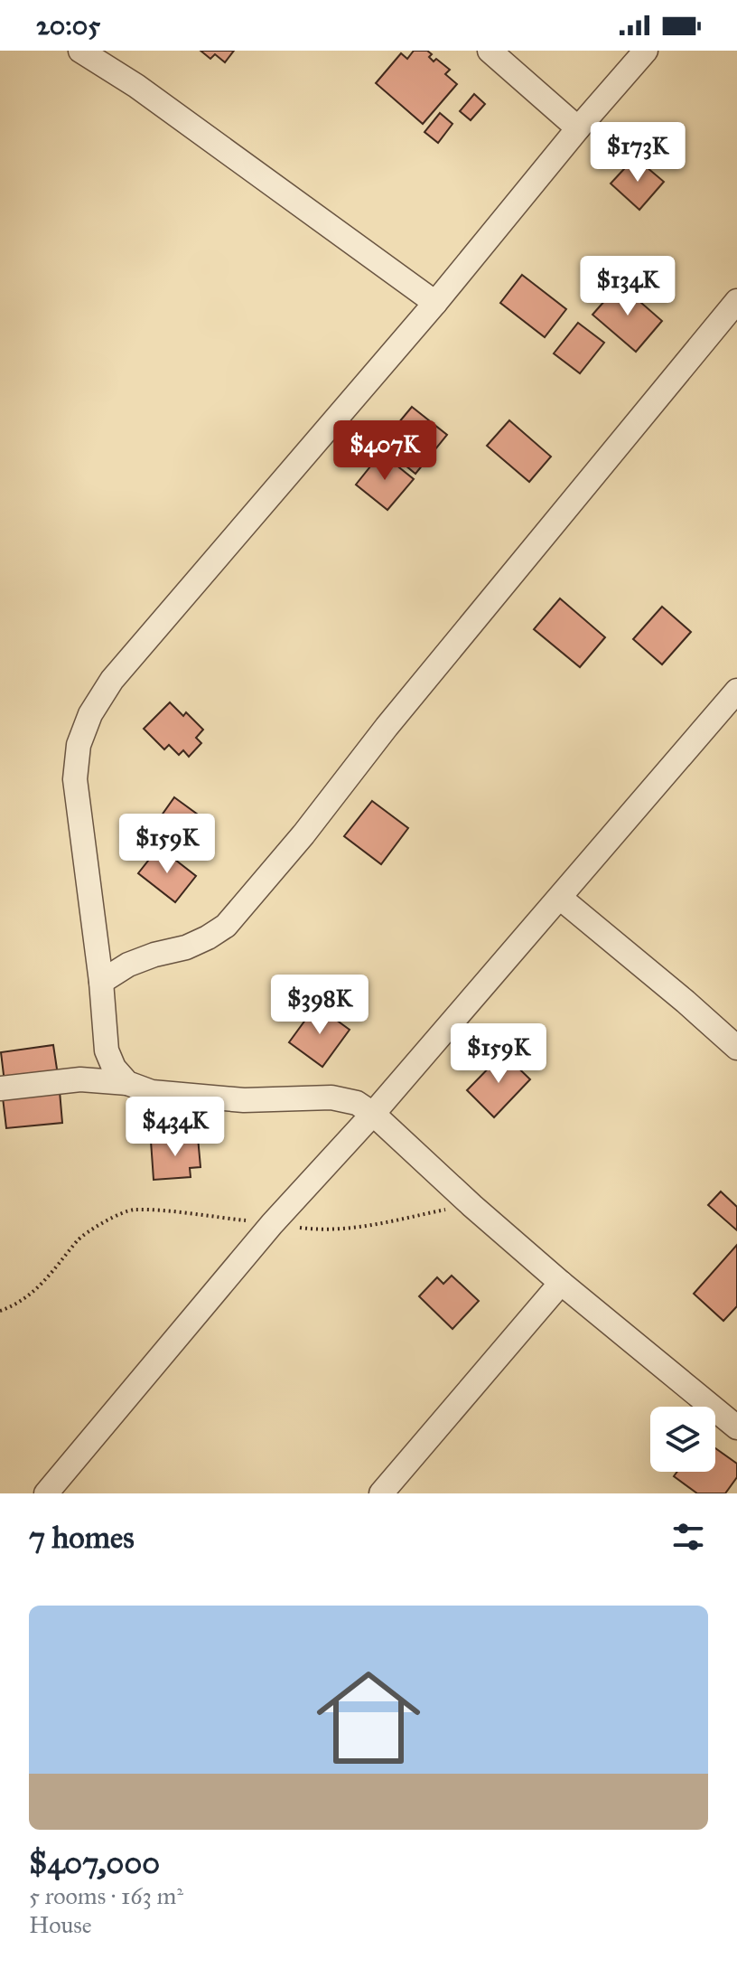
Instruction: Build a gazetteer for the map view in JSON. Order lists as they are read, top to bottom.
{
  "page": {
    "status": "20:05",
    "price": [
      "$173K",
      "$134K",
      "$407K",
      "$159K",
      "$398K",
      "$159K",
      "$434K"
    ],
    "heading": "7 homes",
    "list": [
      {
        "name": "$407,000",
        "note": "5 rooms · 163 m² · House"
      }
    ]
  }
}
